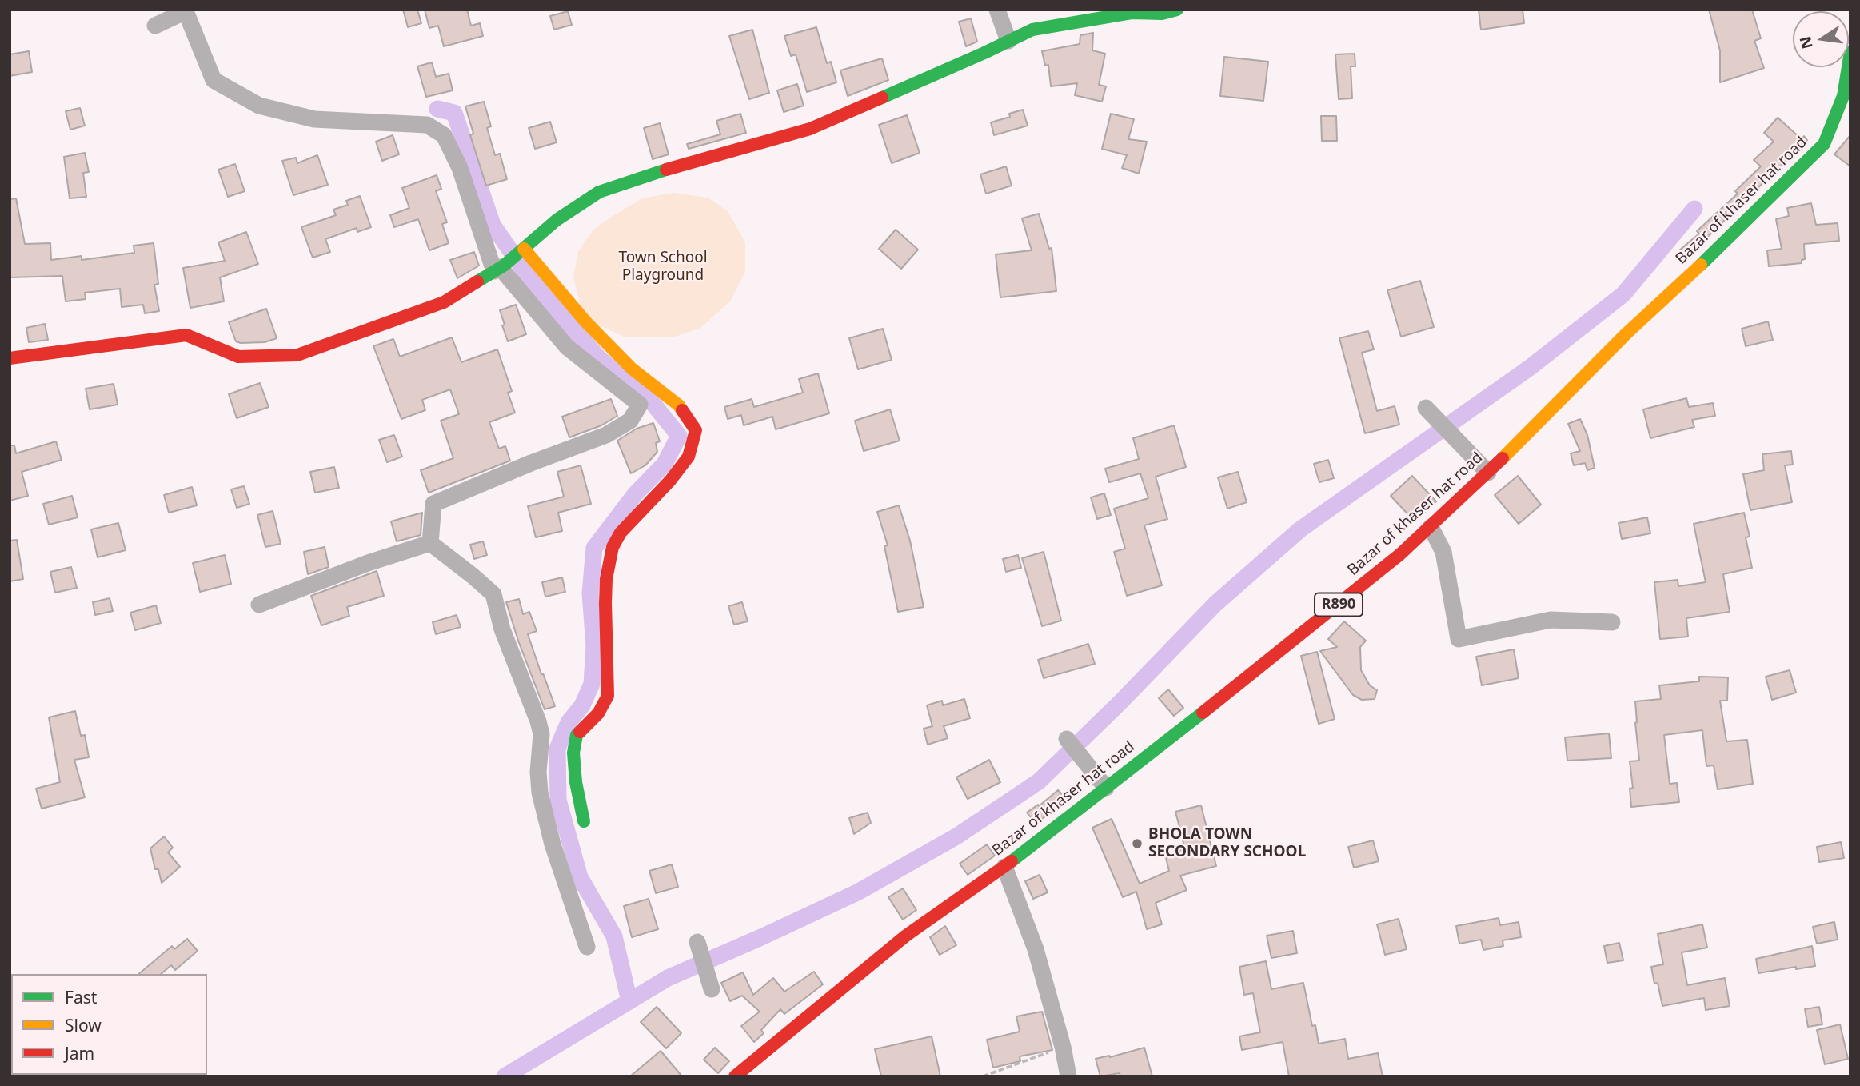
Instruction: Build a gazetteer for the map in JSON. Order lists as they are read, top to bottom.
{
  "streets": {
    "street": ["Bazar of khaser hat road", "R890"]
  },
  "parks": ["Town School Playground"],
  "places": ["BHOLA TOWN SECONDARY SCHOOL"],
  "legend": ["Fast", "Slow", "Jam"],
  "north": "left"
}
